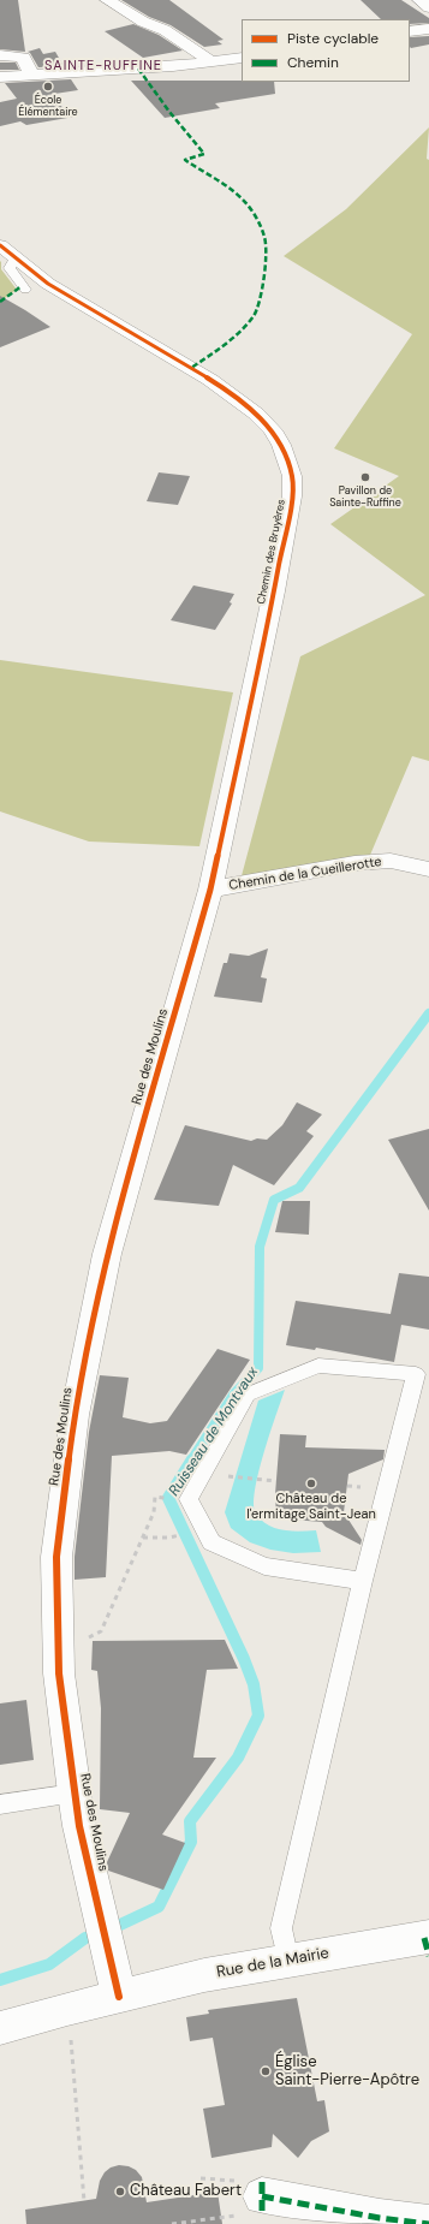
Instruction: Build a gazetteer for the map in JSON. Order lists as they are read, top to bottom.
{
  "streets": {
    "street": [
      "Chemin des Bruyères",
      "Chemin de la Cueillerotte",
      "Rue des Moulins",
      "Rue de la Mairie"
    ]
  },
  "crossings": [
    ["Chemin des Bruyères", "Chemin de la Cueillerotte"],
    ["Chemin des Bruyères", "Rue des Moulins"],
    ["Chemin de la Cueillerotte", "Rue des Moulins"],
    ["Rue des Moulins", "Rue de la Mairie"]
  ],
  "districts": ["SAINTE-RUFFINE"],
  "water": ["Ruisseau de Montvaux"],
  "places": [
    "École Élémentaire",
    "Pavillon de Sainte-Ruffine",
    "Château de l'ermitage Saint-Jean",
    "Église Saint-Pierre-Apôtre",
    "Château Fabert"
  ],
  "legend": ["Piste cyclable", "Chemin"]
}
